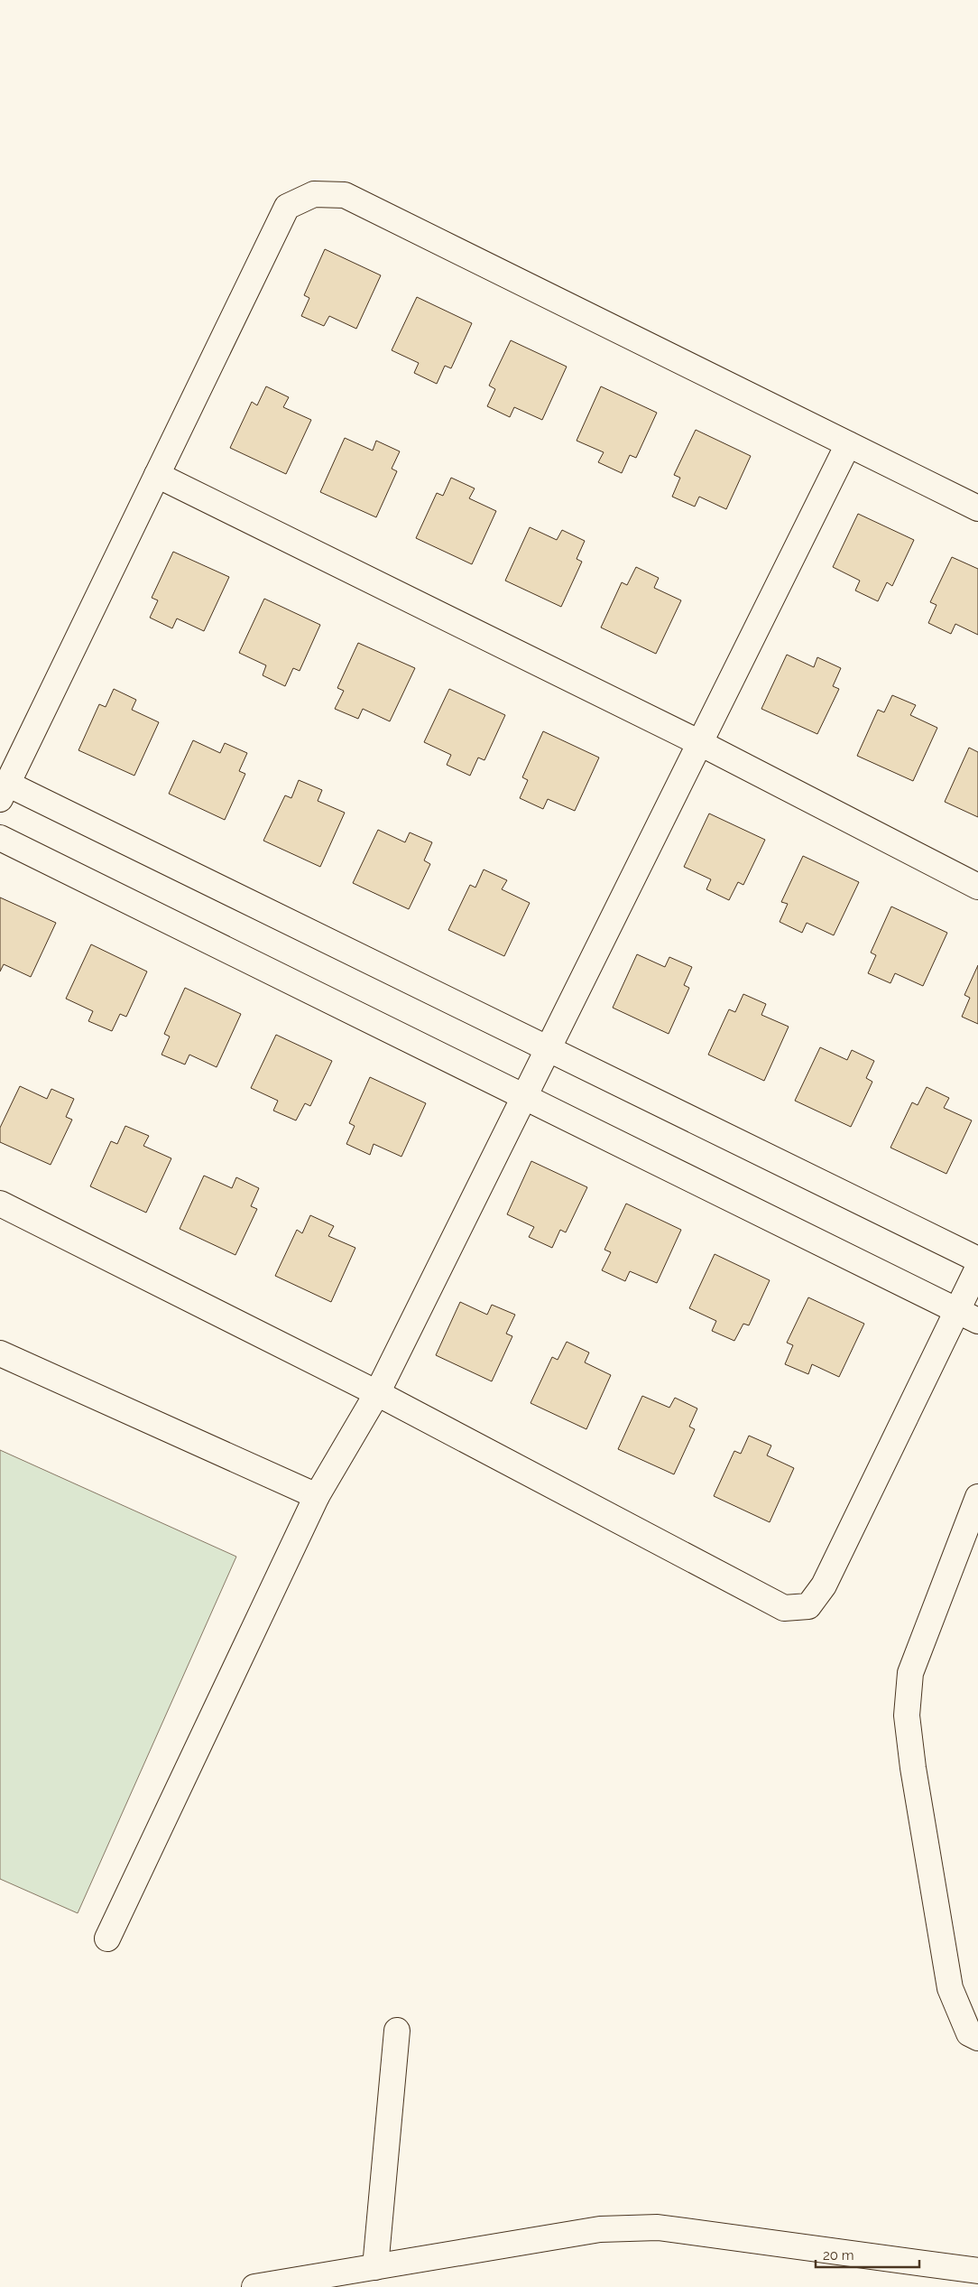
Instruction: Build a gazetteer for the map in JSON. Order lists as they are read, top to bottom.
{
  "scale_bar": "20 m"
}
